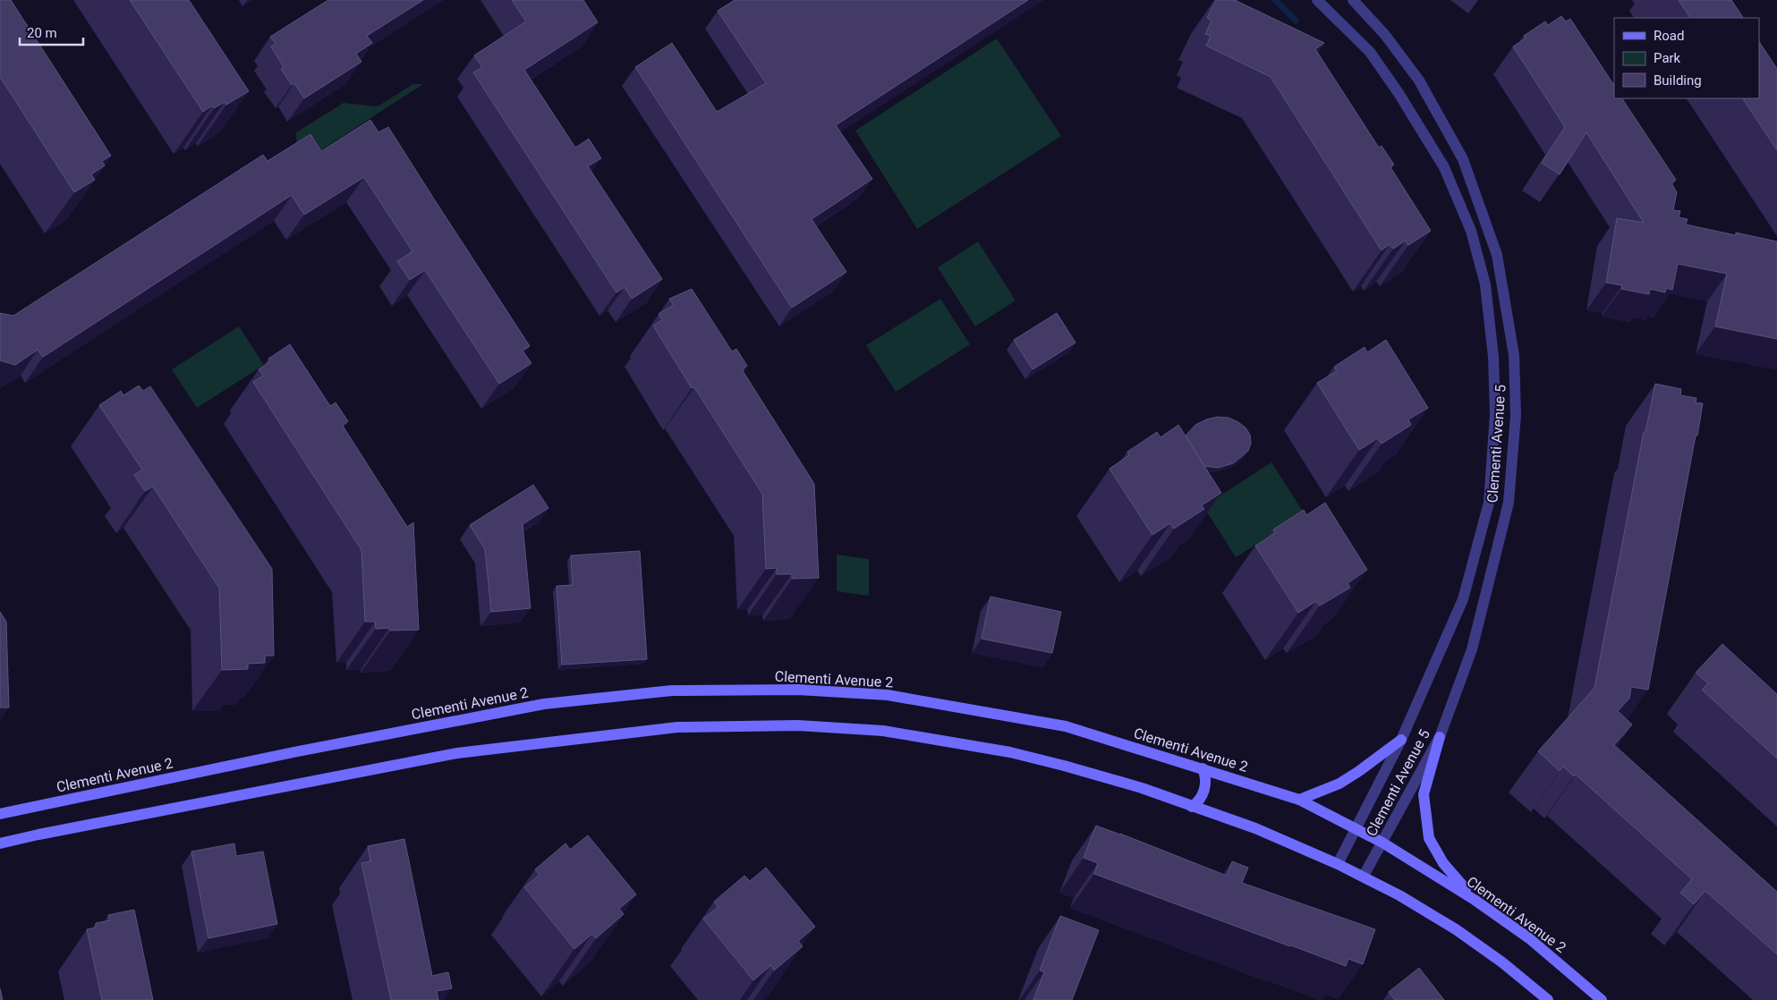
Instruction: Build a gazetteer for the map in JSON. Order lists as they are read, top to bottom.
{
  "streets": {
    "main road": ["Clementi Avenue 2"],
    "street": ["Clementi Avenue 5"]
  },
  "crossings": [
    ["Clementi Avenue 5", "Clementi Avenue 2"]
  ],
  "legend": ["Road", "Park", "Building"],
  "scale_bar": "20 m"
}
